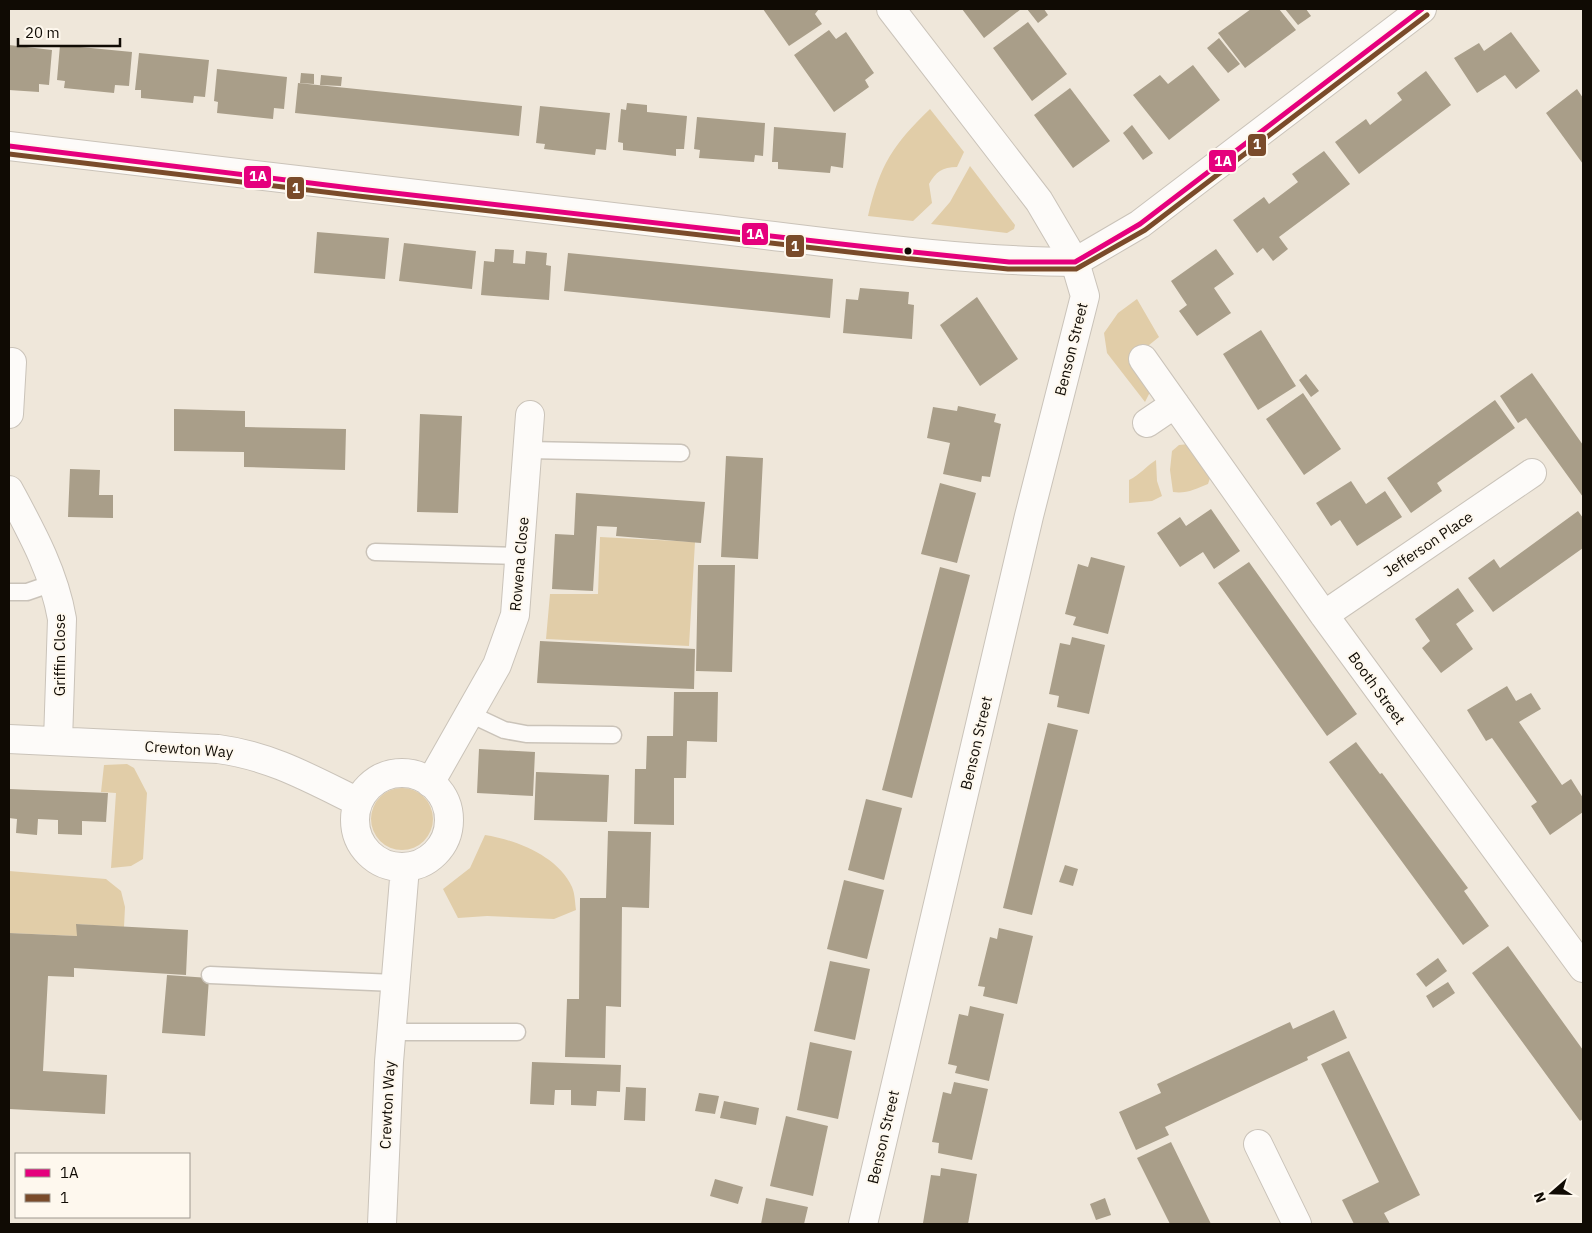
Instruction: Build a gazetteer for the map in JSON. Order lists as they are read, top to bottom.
{
  "streets": {
    "street": [
      "Benson Street",
      "Jefferson Place",
      "Rowena Close",
      "Griffin Close",
      "Booth Street",
      "Crewton Way"
    ]
  },
  "crossings": [
    ["Jefferson Place", "Booth Street"],
    ["Rowena Close", "Crewton Way"],
    ["Griffin Close", "Crewton Way"]
  ],
  "lines": ["transit line 1A", "transit line 1"],
  "legend": ["1A", "1"],
  "scale_bar": "20 m",
  "north": "left"
}
